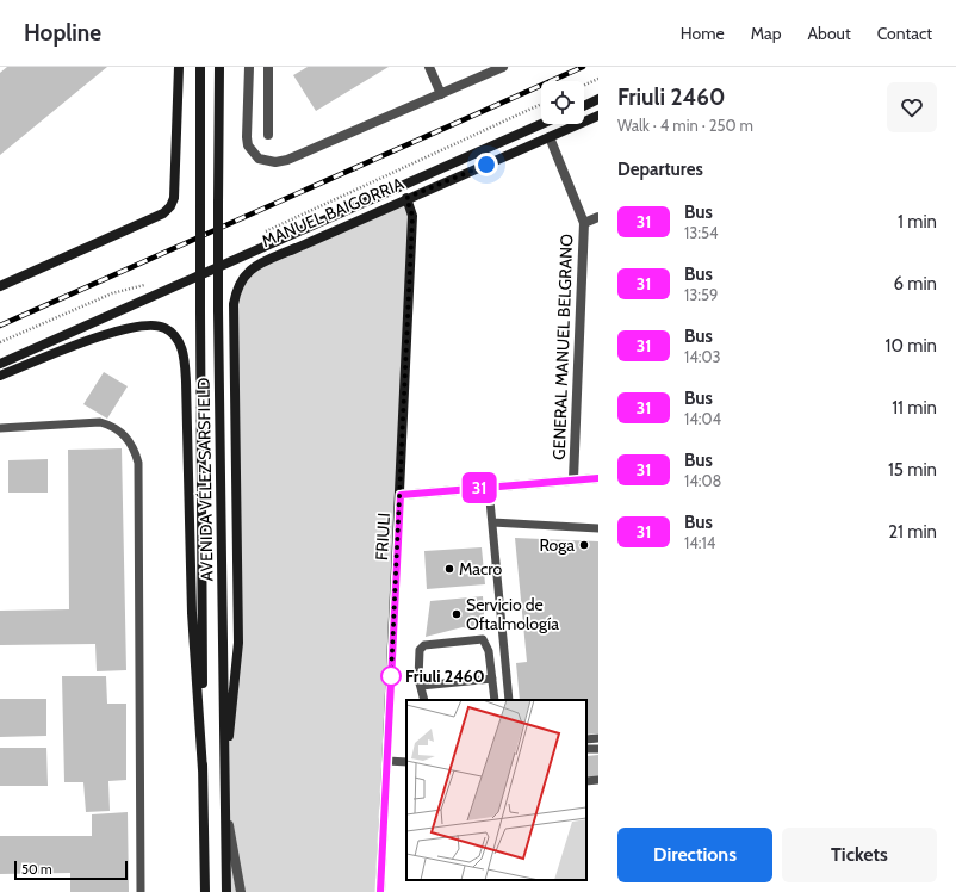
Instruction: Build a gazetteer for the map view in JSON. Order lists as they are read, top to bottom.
{
  "streets": {
    "main road": ["MANUEL BAIGORRIA", "AVENIDA VÉLEZ SARSFIELD", "FRIULI"],
    "street": ["GENERAL MANUEL BELGRANO"]
  },
  "crossings": [
    ["MANUEL BAIGORRIA", "GENERAL MANUEL BELGRANO"],
    ["MANUEL BAIGORRIA", "FRIULI"]
  ],
  "places": [
    "Roga",
    "Macro",
    "Servicio de Oftalmología",
    "Friuli 2460"
  ],
  "lines": ["bus line 31"],
  "scale_bar": "50 m",
  "page": {
    "header": "Hopline",
    "nav": [
      "Home",
      "Map",
      "About",
      "Contact"
    ],
    "on_map": "31",
    "heading": [
      ["Friuli 2460", "Walk · 4 min · 250 m"],
      "Departures"
    ],
    "list": [
      {
        "mark": "31",
        "name": "Bus",
        "note": "13:54",
        "value": "1 min"
      },
      {
        "mark": "31",
        "name": "Bus",
        "note": "13:59",
        "value": "6 min"
      },
      {
        "mark": "31",
        "name": "Bus",
        "note": "14:03",
        "value": "10 min"
      },
      {
        "mark": "31",
        "name": "Bus",
        "note": "14:04",
        "value": "11 min"
      },
      {
        "mark": "31",
        "name": "Bus",
        "note": "14:08",
        "value": "15 min"
      },
      {
        "mark": "31",
        "name": "Bus",
        "note": "14:14",
        "value": "21 min"
      }
    ],
    "buttons": ["Directions", "Tickets"],
    "scale": "50 m"
  }
}
